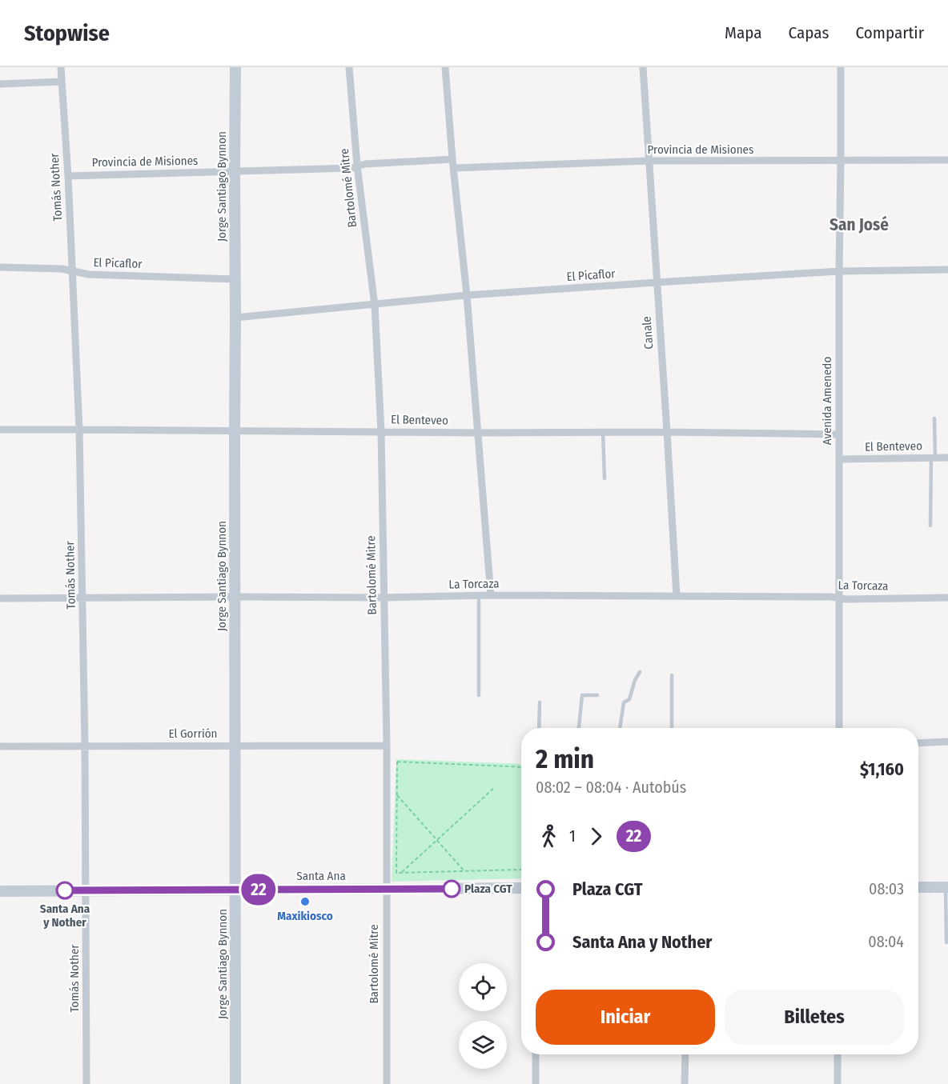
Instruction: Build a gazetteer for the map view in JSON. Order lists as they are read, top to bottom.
{
  "streets": {
    "street": [
      "Provincia de Misiones",
      "Jorge Santiago Bynnon",
      "Tomás Nother",
      "Bartolomé Mitre",
      "El Picaflor",
      "Canale",
      "Avenida Amenedo",
      "El Benteveo",
      "La Torcaza",
      "El Gorrión",
      "Santa Ana"
    ]
  },
  "crossings": [
    ["Provincia de Misiones", "Jorge Santiago Bynnon"],
    ["Provincia de Misiones", "Tomás Nother"],
    ["Provincia de Misiones", "Bartolomé Mitre"],
    ["Provincia de Misiones", "Canale"],
    ["Provincia de Misiones", "Avenida Amenedo"],
    ["Jorge Santiago Bynnon", "El Picaflor"],
    ["Jorge Santiago Bynnon", "El Benteveo"],
    ["Jorge Santiago Bynnon", "La Torcaza"],
    ["Jorge Santiago Bynnon", "El Gorrión"],
    ["Jorge Santiago Bynnon", "Santa Ana"],
    ["Tomás Nother", "El Picaflor"],
    ["Tomás Nother", "El Benteveo"],
    ["Tomás Nother", "La Torcaza"],
    ["Tomás Nother", "El Gorrión"],
    ["Tomás Nother", "Santa Ana"],
    ["Bartolomé Mitre", "El Picaflor"],
    ["Bartolomé Mitre", "El Benteveo"],
    ["Bartolomé Mitre", "La Torcaza"],
    ["Bartolomé Mitre", "El Gorrión"],
    ["Bartolomé Mitre", "Santa Ana"],
    ["El Picaflor", "Canale"],
    ["El Picaflor", "Avenida Amenedo"],
    ["Canale", "El Benteveo"],
    ["Canale", "La Torcaza"],
    ["Avenida Amenedo", "El Benteveo"],
    ["Avenida Amenedo", "La Torcaza"]
  ],
  "districts": ["San José"],
  "places": ["Plaza CGT", "Santa Ana y Nother", "Maxikiosco"],
  "lines": ["bus line 22"],
  "page": {
    "header": "Stopwise",
    "nav": ["Mapa", "Capas", "Compartir"],
    "on_map": "22",
    "heading": ["2 min", "08:02 – 08:04 · Autobús", "$1,160"],
    "legs": ["1", "22"],
    "list": [
      {
        "name": "Plaza CGT",
        "value": "08:03"
      },
      {
        "name": "Santa Ana y Nother",
        "value": "08:04"
      }
    ],
    "buttons": ["Iniciar", "Billetes"]
  }
}
